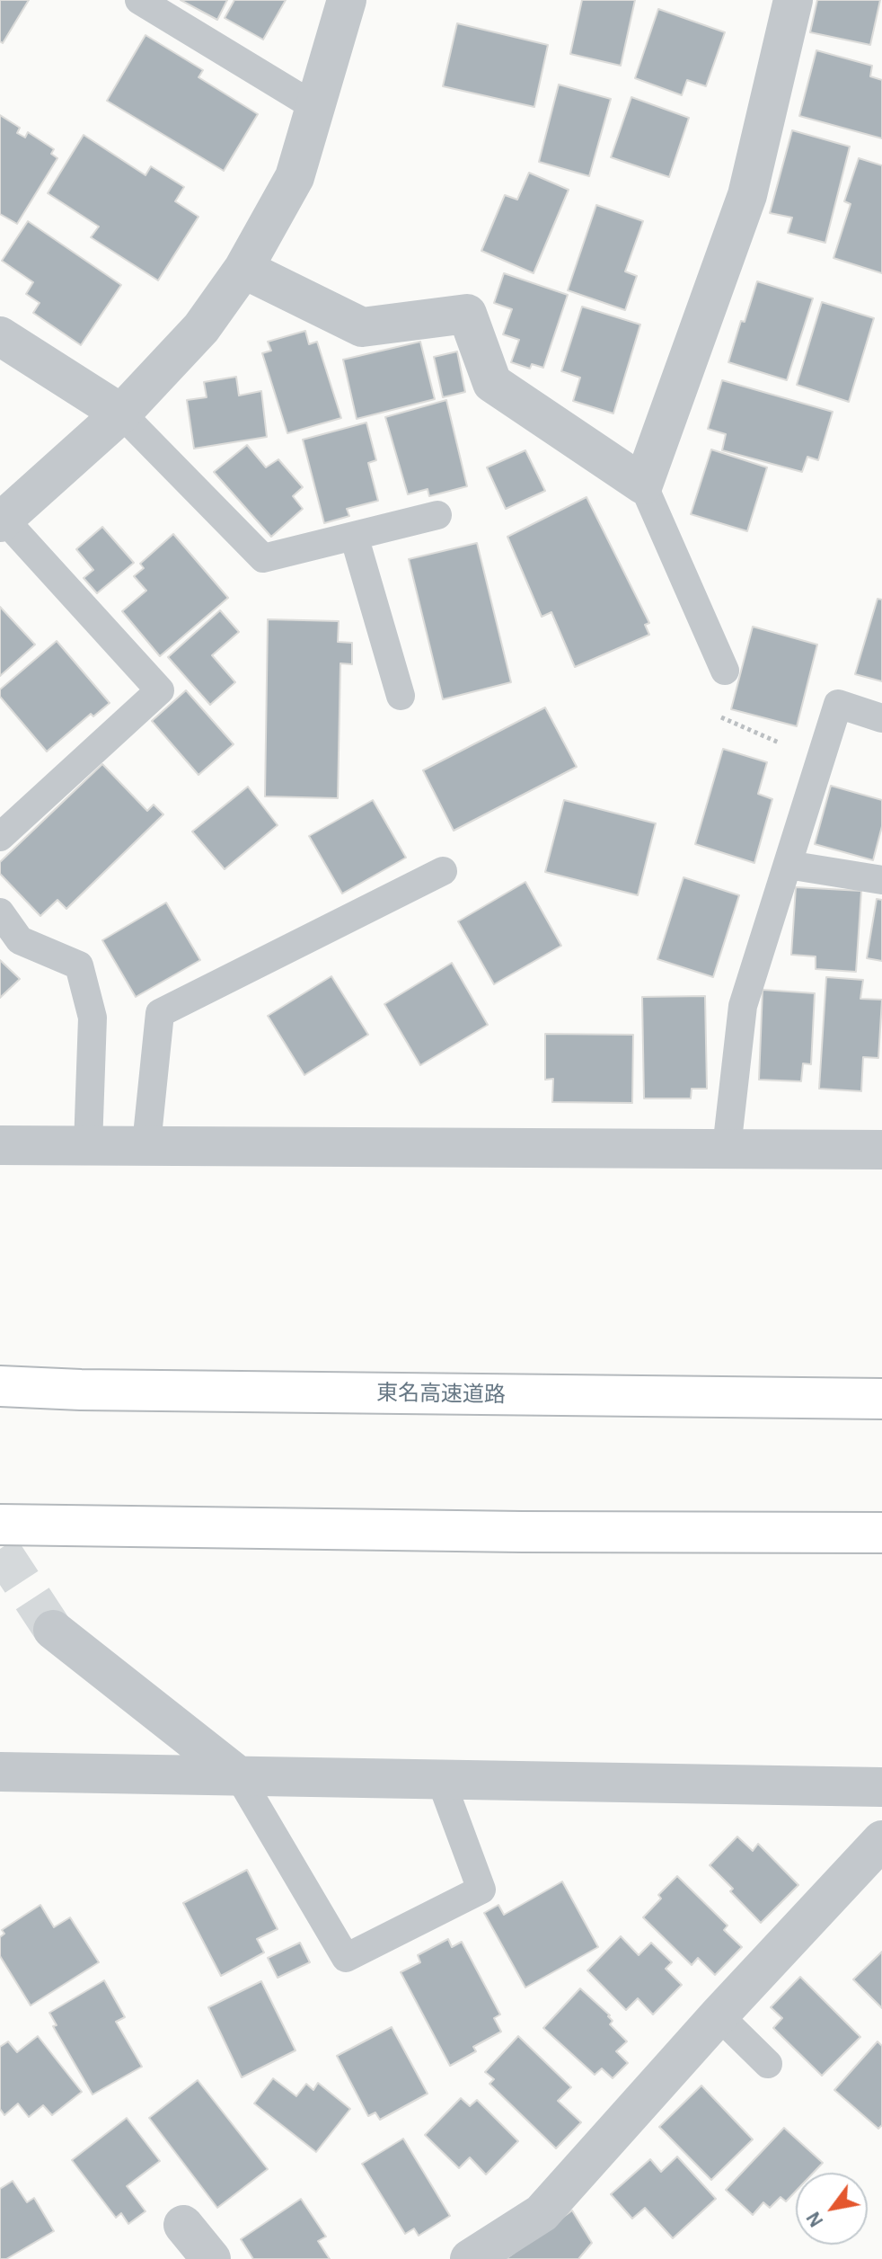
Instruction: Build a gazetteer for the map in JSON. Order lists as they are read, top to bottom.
{
  "streets": {
    "highway": ["東名高速道路"]
  },
  "north": "bottom left"
}
